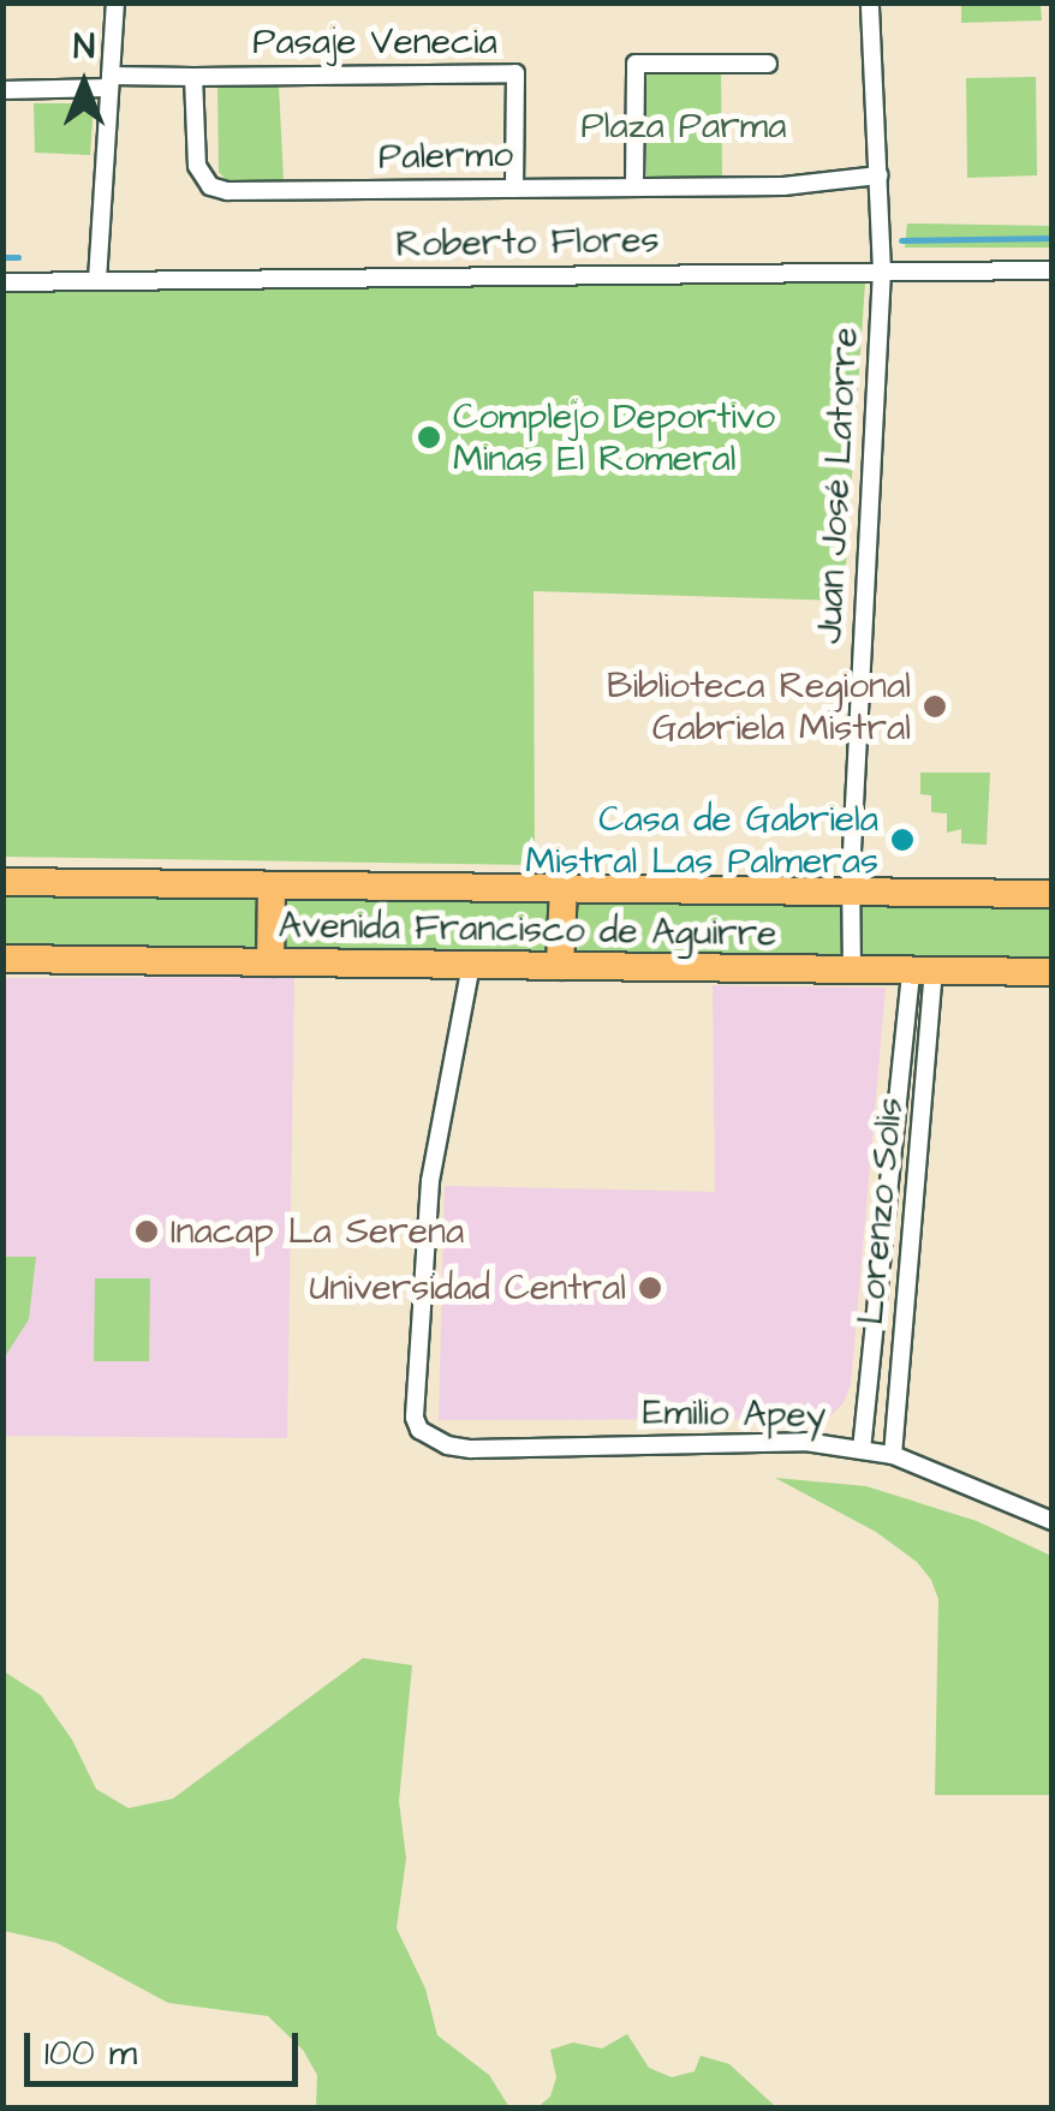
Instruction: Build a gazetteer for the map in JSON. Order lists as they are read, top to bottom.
{
  "streets": {
    "main road": ["Avenida Francisco de Aguirre"],
    "street": [
      "Pasaje Venecia",
      "Palermo",
      "Roberto Flores",
      "Juan José Latorre",
      "Lorenzo Solis",
      "Emilio Apey"
    ]
  },
  "crossings": [
    ["Pasaje Venecia", "Palermo"],
    ["Palermo", "Juan José Latorre"],
    ["Roberto Flores", "Juan José Latorre"],
    ["Juan José Latorre", "Avenida Francisco de Aguirre"],
    ["Avenida Francisco de Aguirre", "Lorenzo Solis"],
    ["Avenida Francisco de Aguirre", "Emilio Apey"],
    ["Lorenzo Solis", "Emilio Apey"]
  ],
  "parks": ["Plaza Parma"],
  "places": [
    "Complejo Deportivo Minas El Romeral",
    "Biblioteca Regional Gabriela Mistral",
    "Casa de Gabriela Mistral Las Palmeras",
    "Inacap La Serena",
    "Universidad Central"
  ],
  "scale_bar": "100 m",
  "north": "top"
}
